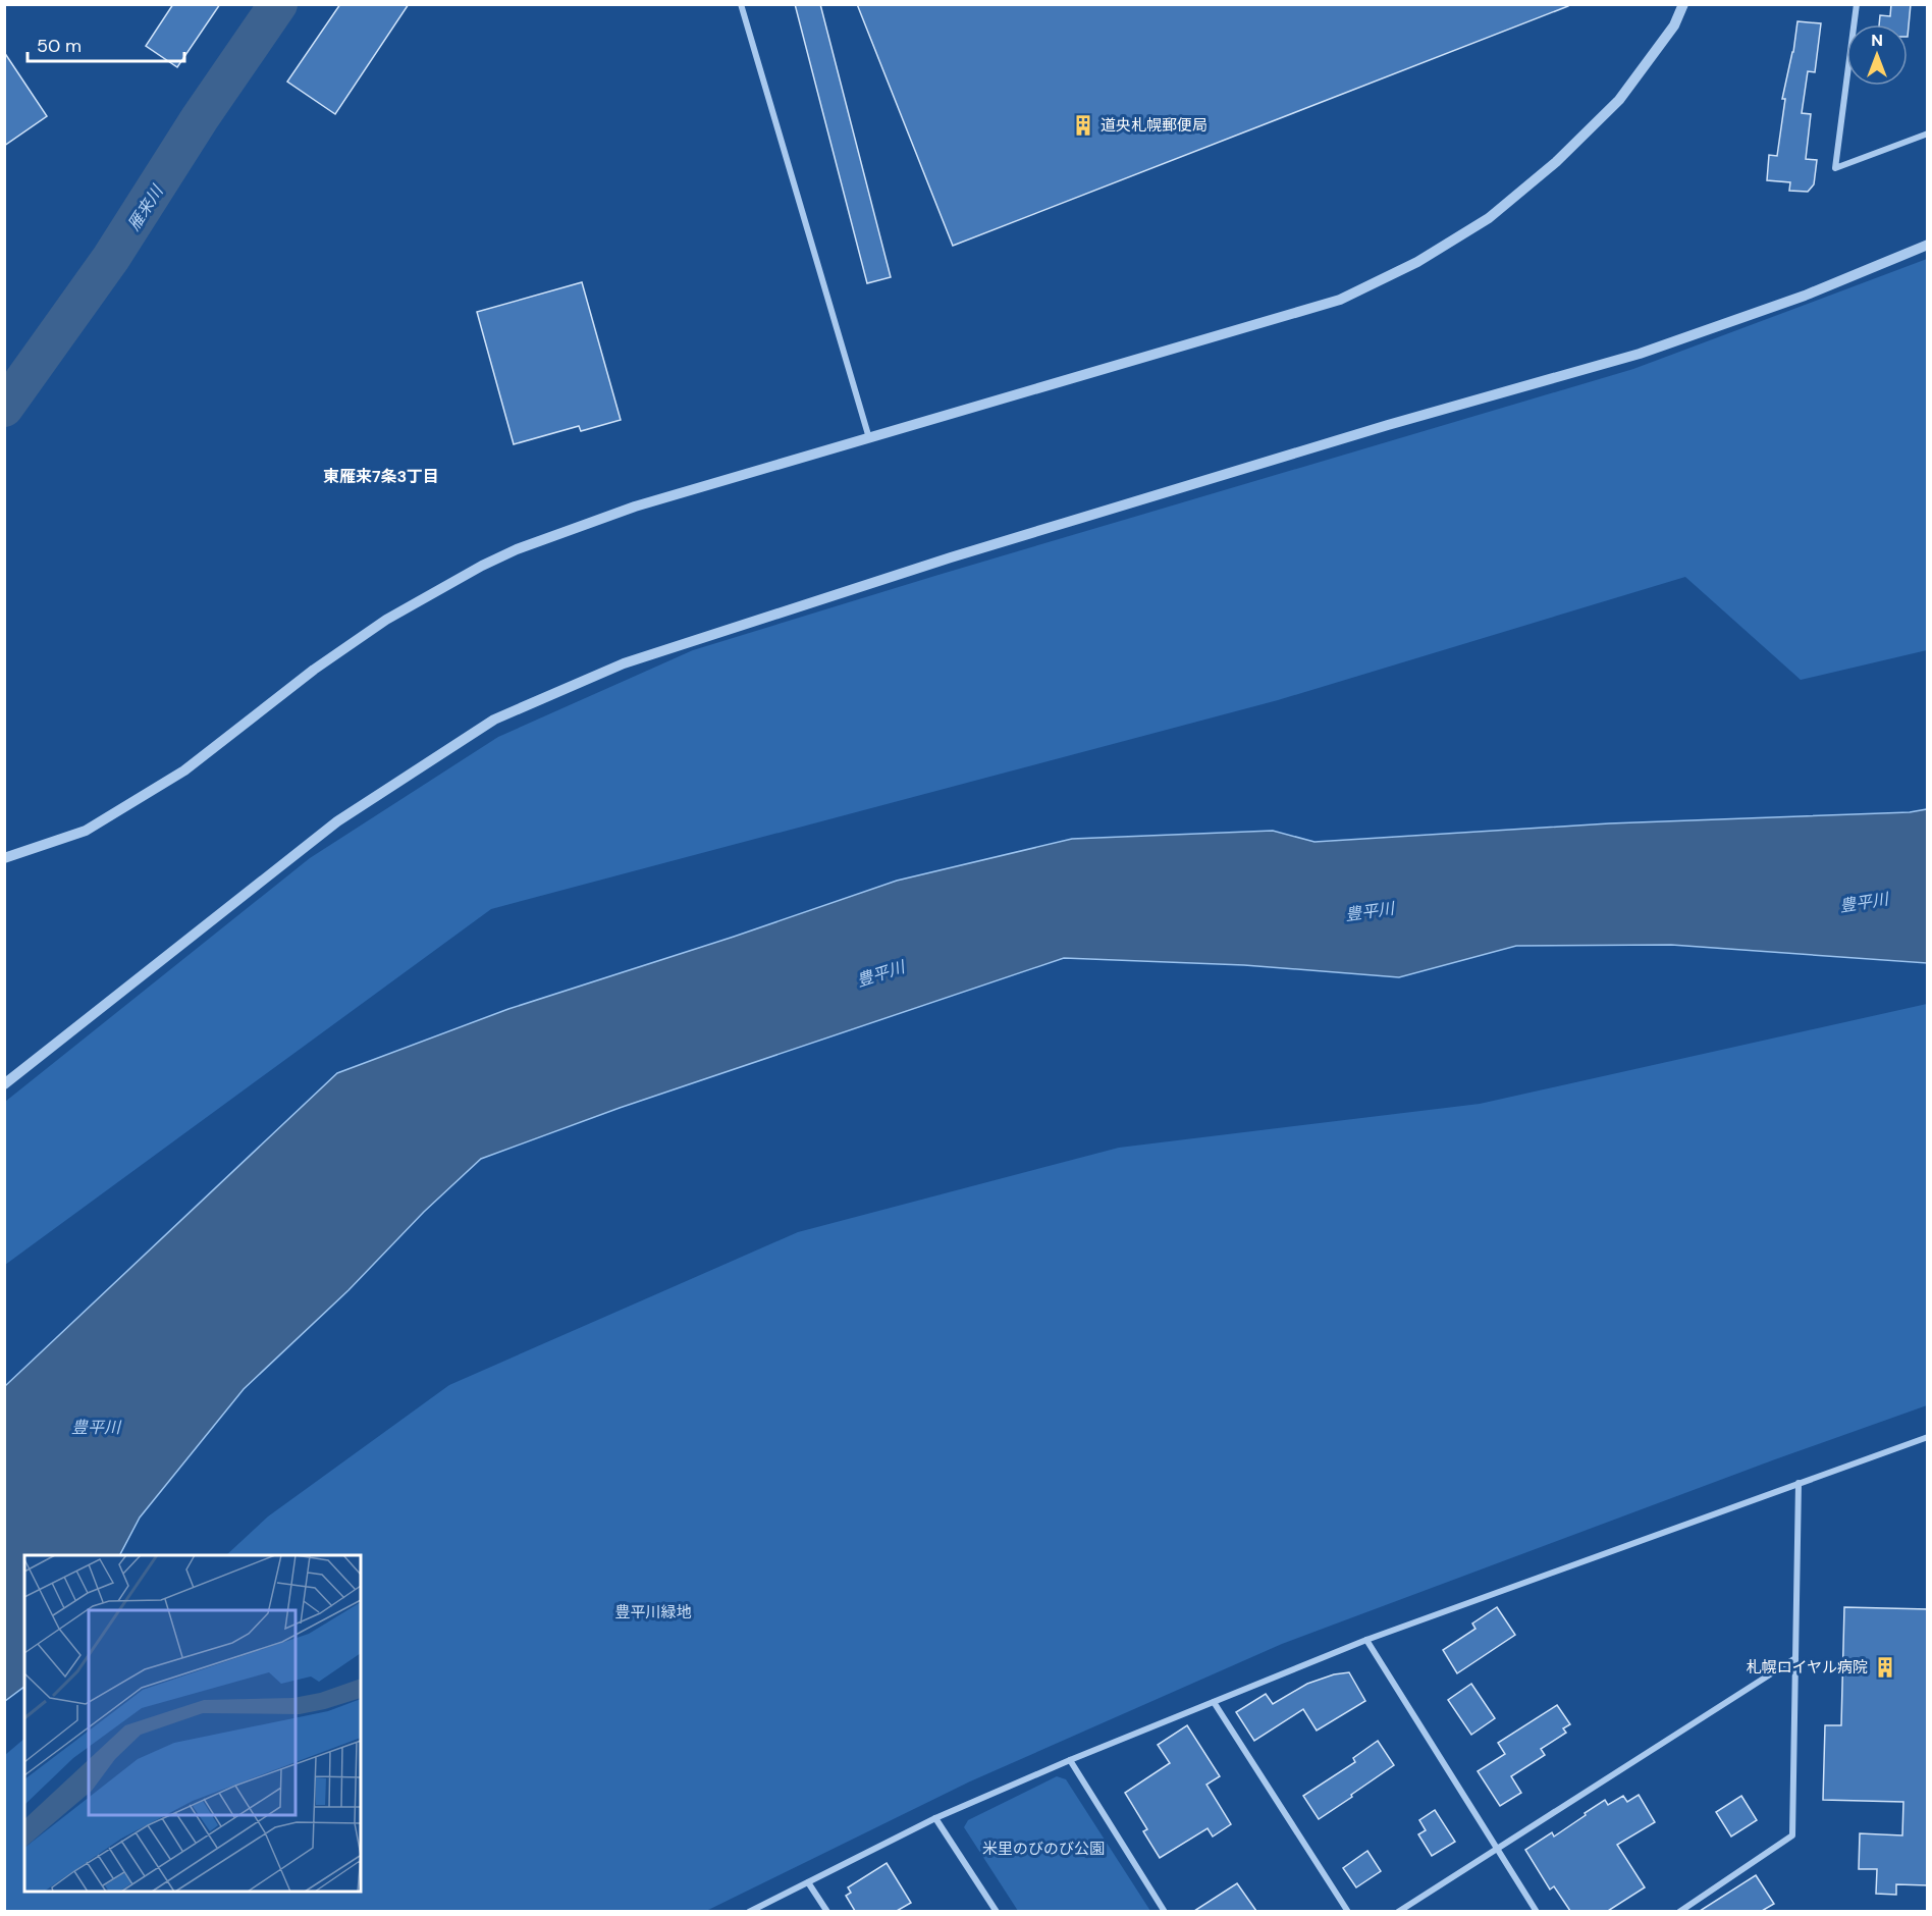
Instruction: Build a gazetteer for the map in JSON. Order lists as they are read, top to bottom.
{
  "districts": ["東雁来7条3丁目"],
  "water": ["雁来川", "豊平川"],
  "parks": ["豊平川緑地", "米里のびのび公園"],
  "places": {
    "building": ["道央札幌郵便局", "札幌ロイヤル病院"]
  },
  "scale_bar": "50 m",
  "north": "top"
}
